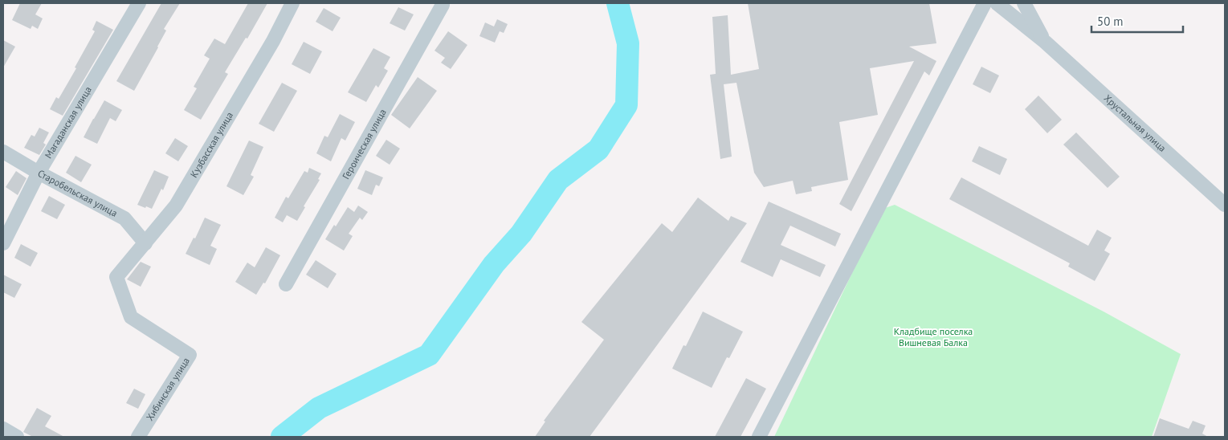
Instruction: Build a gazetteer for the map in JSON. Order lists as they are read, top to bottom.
{
  "streets": {
    "street": [
      "Магаданская улица",
      "Хрустальная улица",
      "Кузбасская улица",
      "Героическая улица",
      "Старобельская улица",
      "Хибинская улица"
    ]
  },
  "crossings": [
    ["Магаданская улица", "Старобельская улица"],
    ["Кузбасская улица", "Старобельская улица"],
    ["Кузбасская улица", "Хибинская улица"]
  ],
  "parks": ["Кладбище поселка Вишневая Балка"],
  "scale_bar": "50 m"
}
